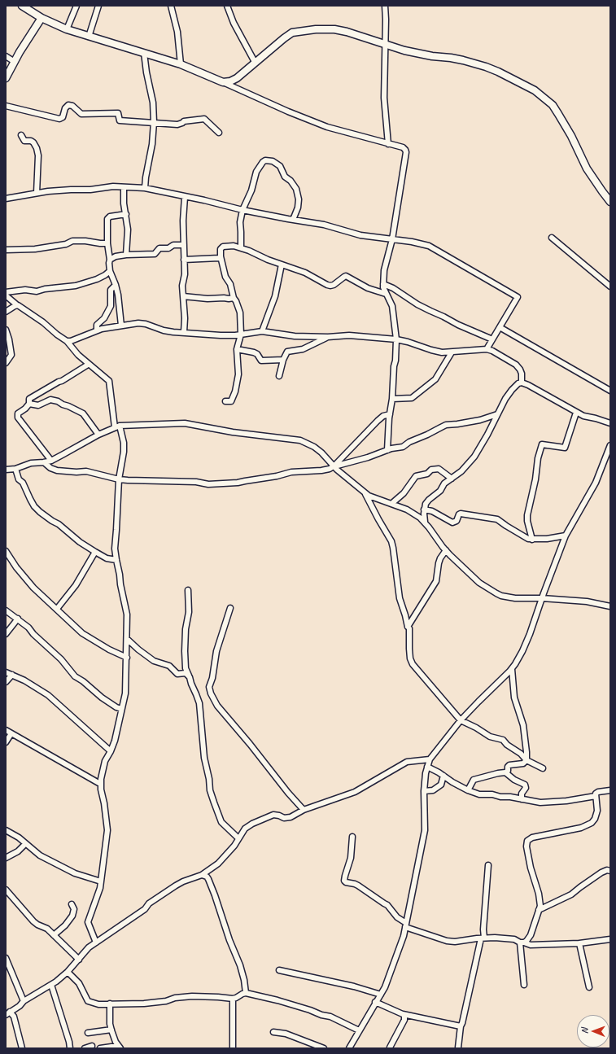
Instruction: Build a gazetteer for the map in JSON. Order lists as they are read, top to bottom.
{
  "north": "left"
}
